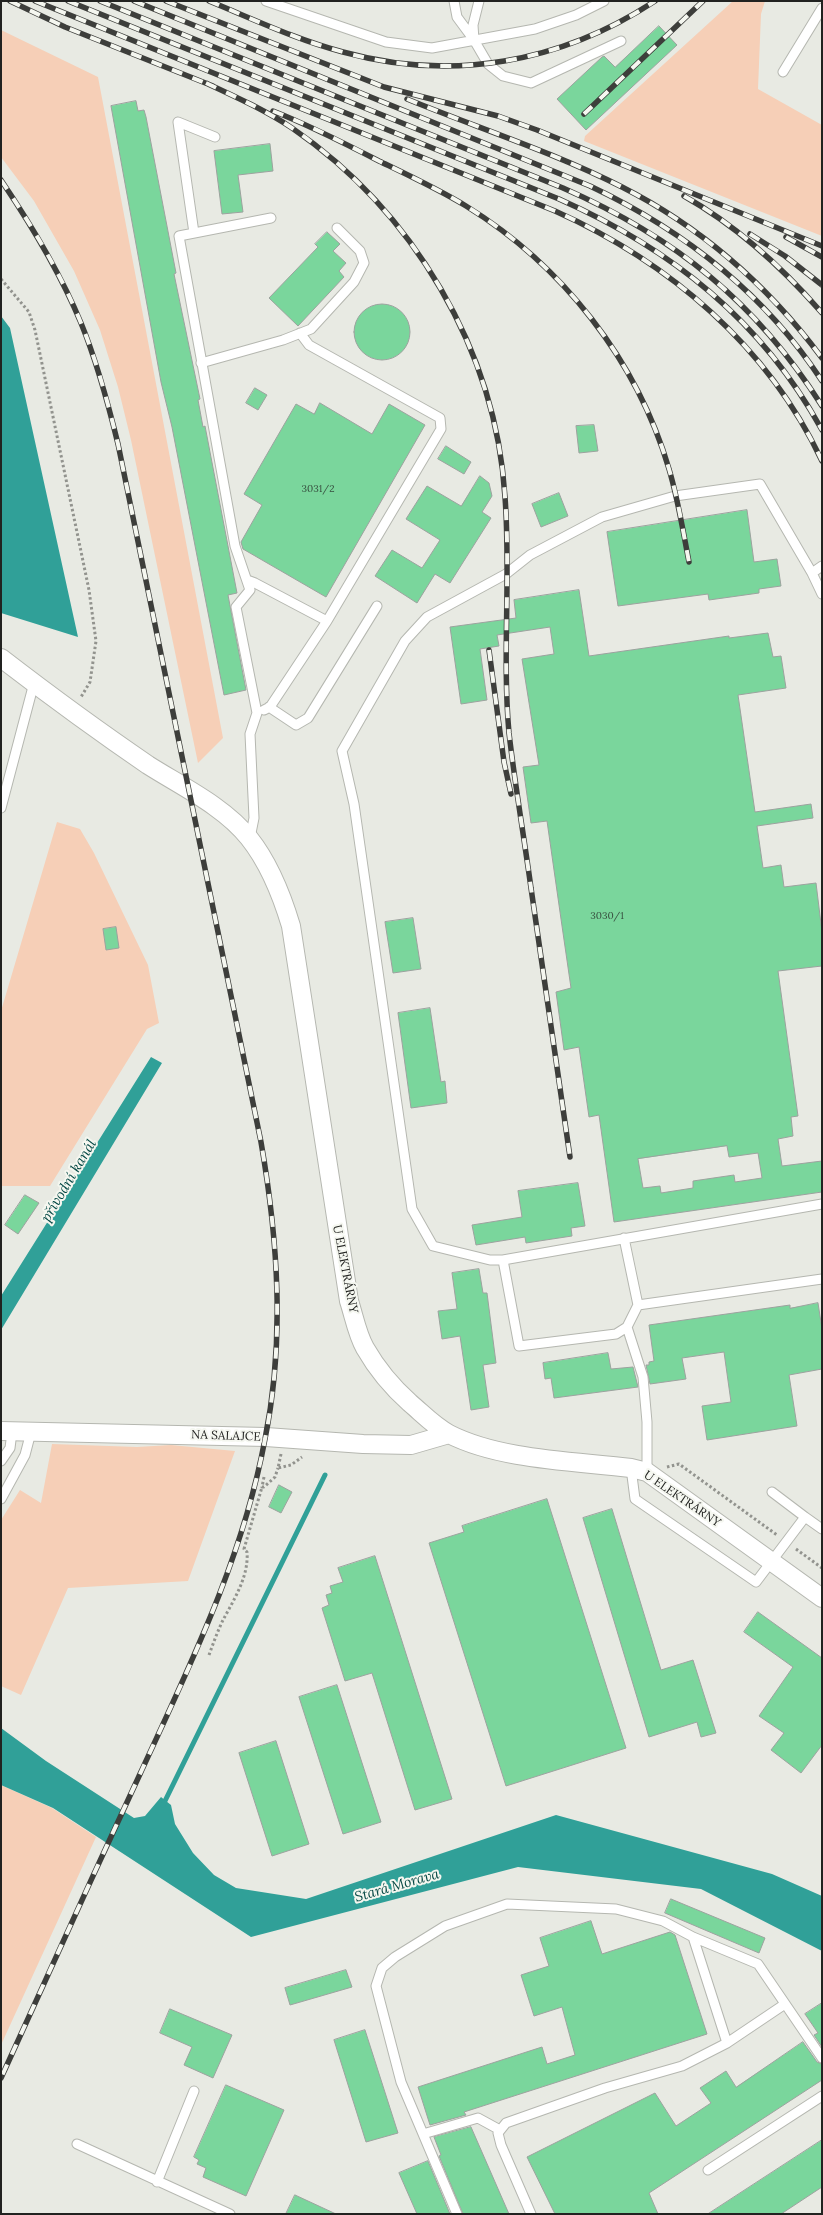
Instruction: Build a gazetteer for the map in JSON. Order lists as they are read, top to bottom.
{
  "streets": {
    "street": ["U ELEKTRÁRNY", "NA SALAJCE"]
  },
  "crossings": [
    ["U ELEKTRÁRNY", "NA SALAJCE"]
  ],
  "water": ["přívodní kanál", "Stará Morava"],
  "house_numbers": ["3031/2", "3030/1"]
}
